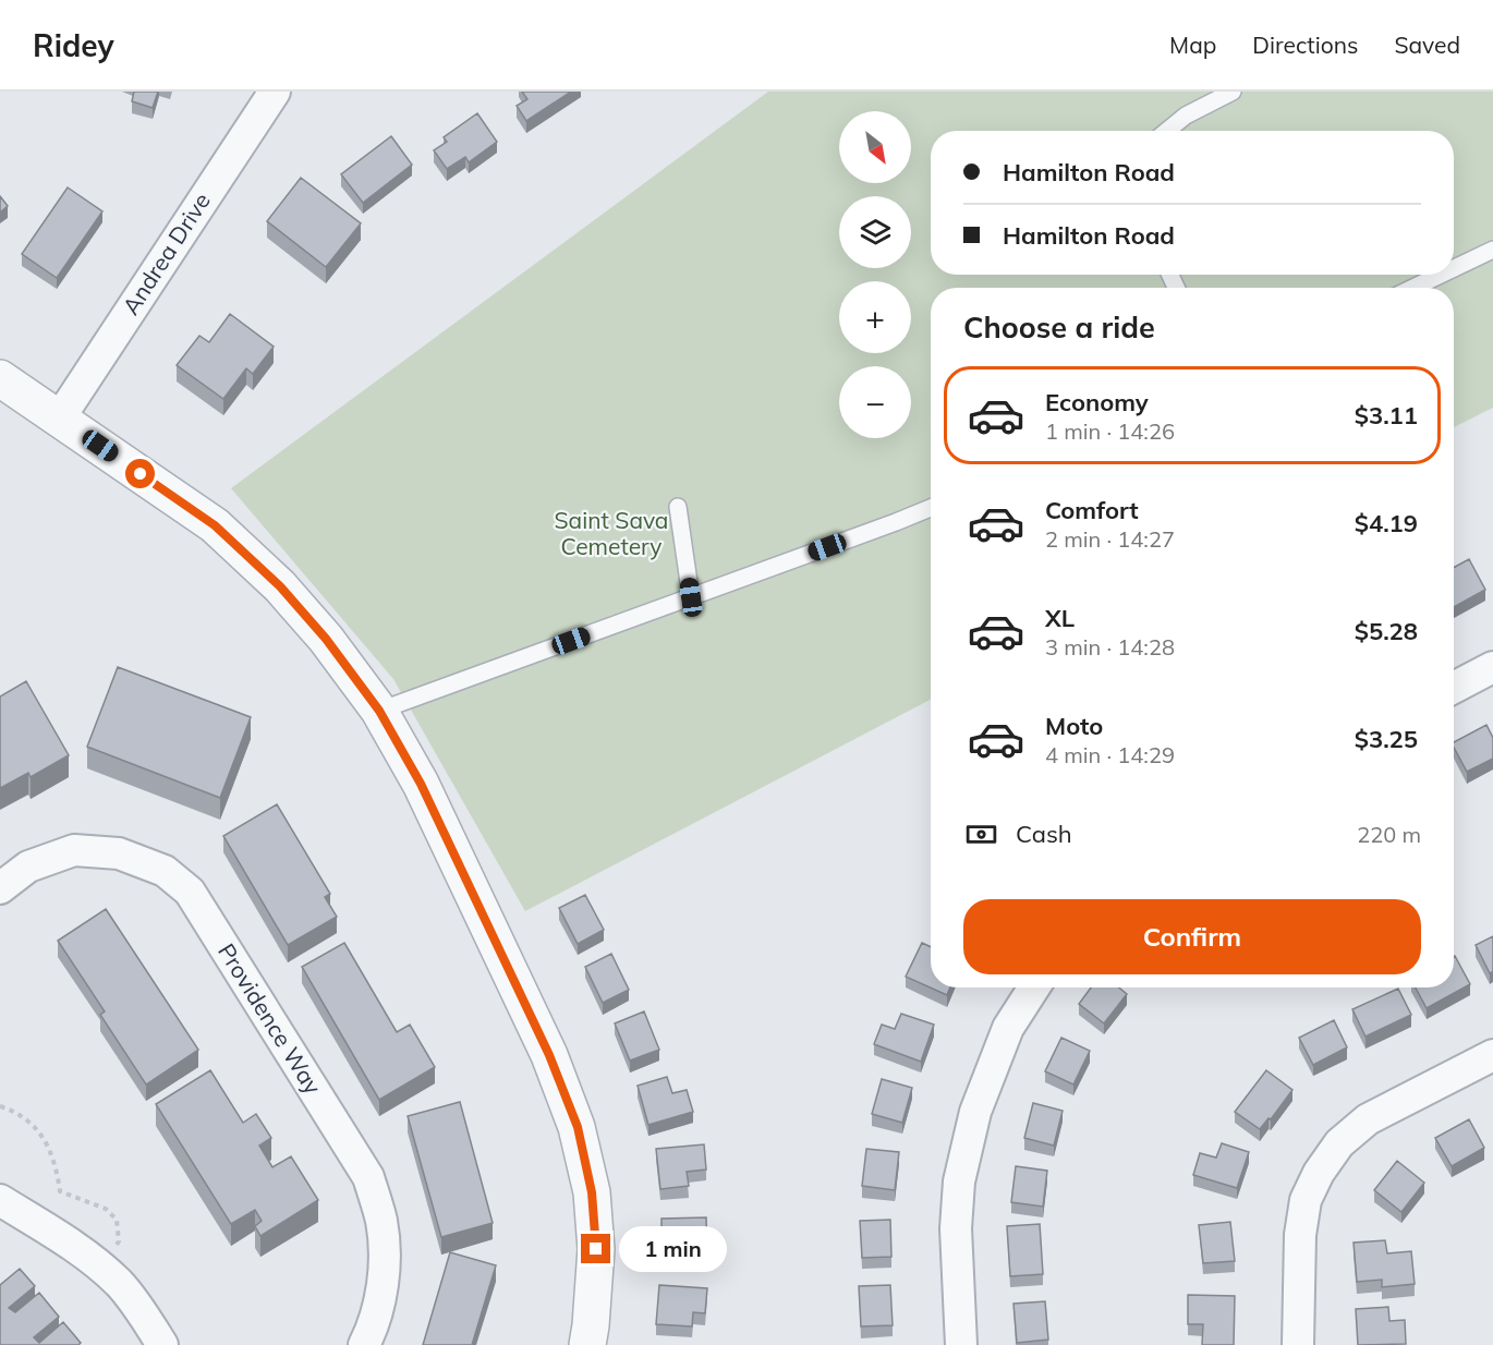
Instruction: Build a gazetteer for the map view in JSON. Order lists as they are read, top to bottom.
{
  "streets": {
    "street": ["Andrea Drive", "Providence Way"]
  },
  "parks": ["Saint Sava Cemetery"],
  "north": "bottom right",
  "page": {
    "header": "Ridey",
    "nav": ["Map", "Directions", "Saved"],
    "map_buttons": ["+", "−"],
    "banner": ["Hamilton Road", "Hamilton Road"],
    "heading": "Choose a ride",
    "list": [
      {
        "name": "Economy",
        "note": "1 min · 14:26",
        "value": "$3.11"
      },
      {
        "name": "Comfort",
        "note": "2 min · 14:27",
        "value": "$4.19"
      },
      {
        "name": "XL",
        "note": "3 min · 14:28",
        "value": "$5.28"
      },
      {
        "name": "Moto",
        "note": "4 min · 14:29",
        "value": "$3.25"
      }
    ],
    "pay": ["Cash", "220 m"],
    "buttons": "Confirm",
    "bubble": "1 min"
  }
}
